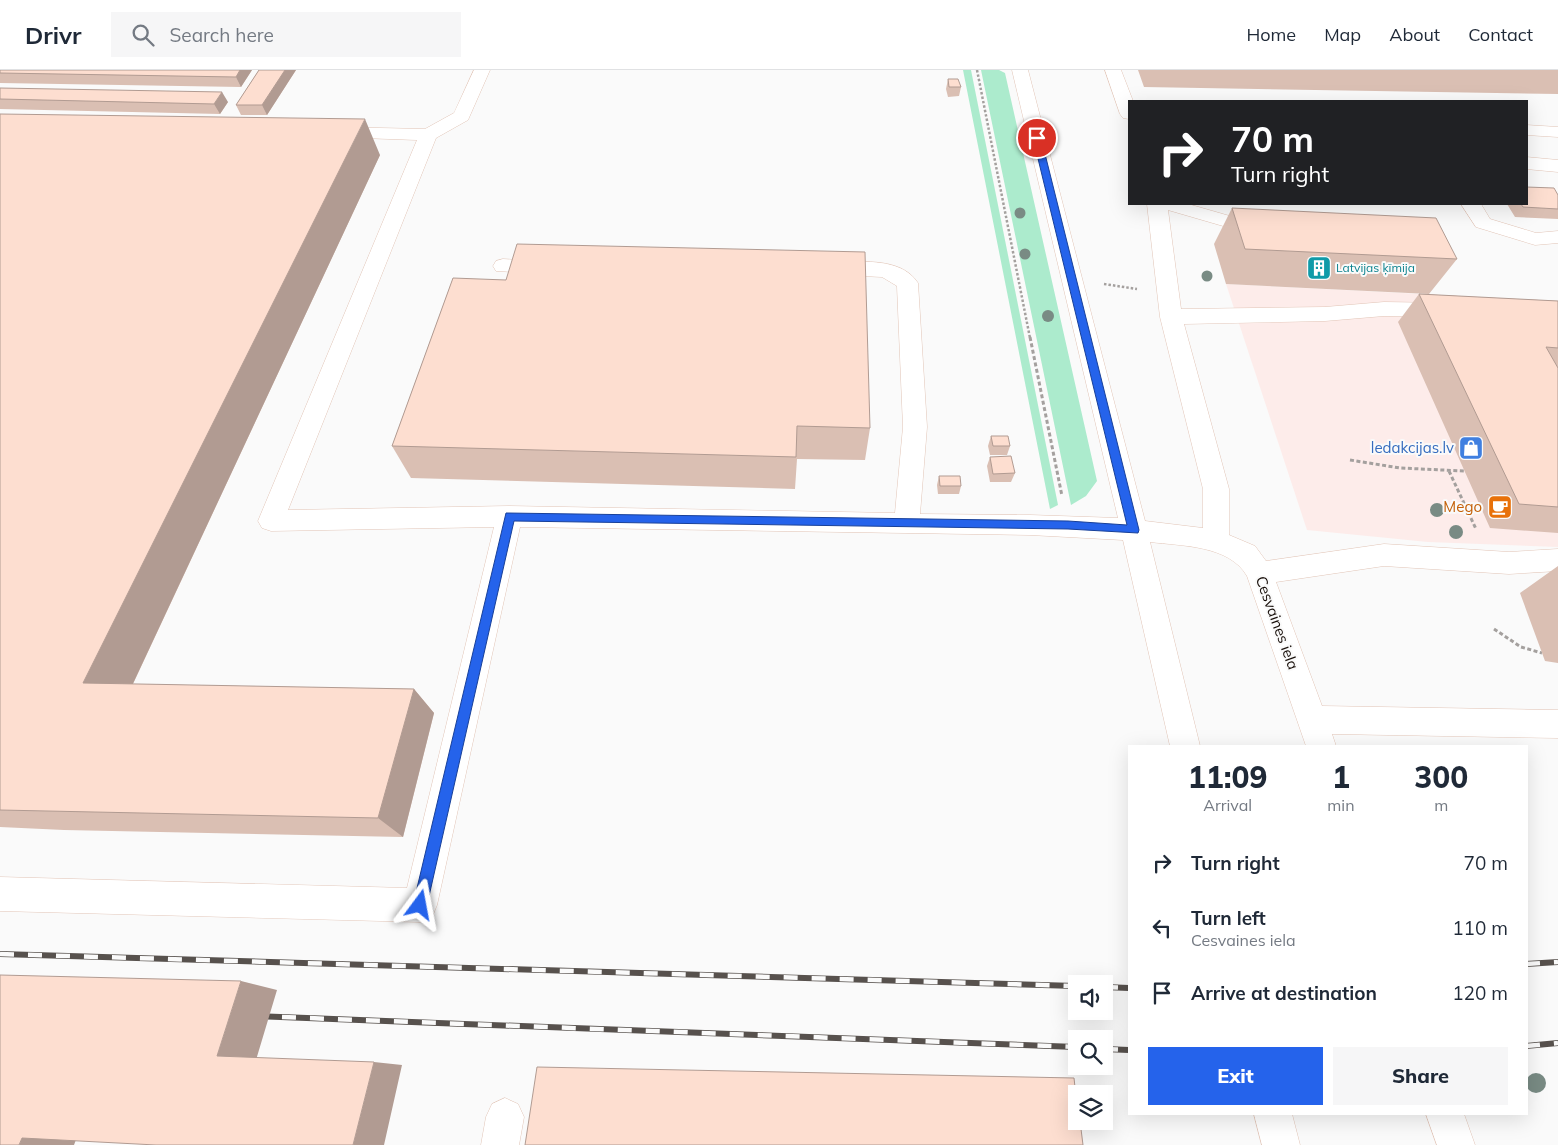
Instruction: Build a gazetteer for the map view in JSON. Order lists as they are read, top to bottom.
{
  "streets": {
    "street": ["Cesvaines iela"]
  },
  "places": {
    "building": ["Latvijas ķīmija"],
    "shop": ["ledakcijas.lv"],
    "cafe": ["Mego"]
  },
  "page": {
    "header": "Drivr",
    "search": "Search here",
    "nav": [
      "Home",
      "Map",
      "About",
      "Contact"
    ],
    "turn": ["70 m", "Turn right"],
    "eta": [
      "11:09",
      "Arrival",
      "1",
      "min",
      "300",
      "m"
    ],
    "list": [
      {
        "name": "Turn right",
        "value": "70 m"
      },
      {
        "name": "Turn left",
        "note": "Cesvaines iela",
        "value": "110 m"
      },
      {
        "name": "Arrive at destination",
        "value": "120 m"
      }
    ],
    "buttons": ["Exit", "Share"]
  }
}
